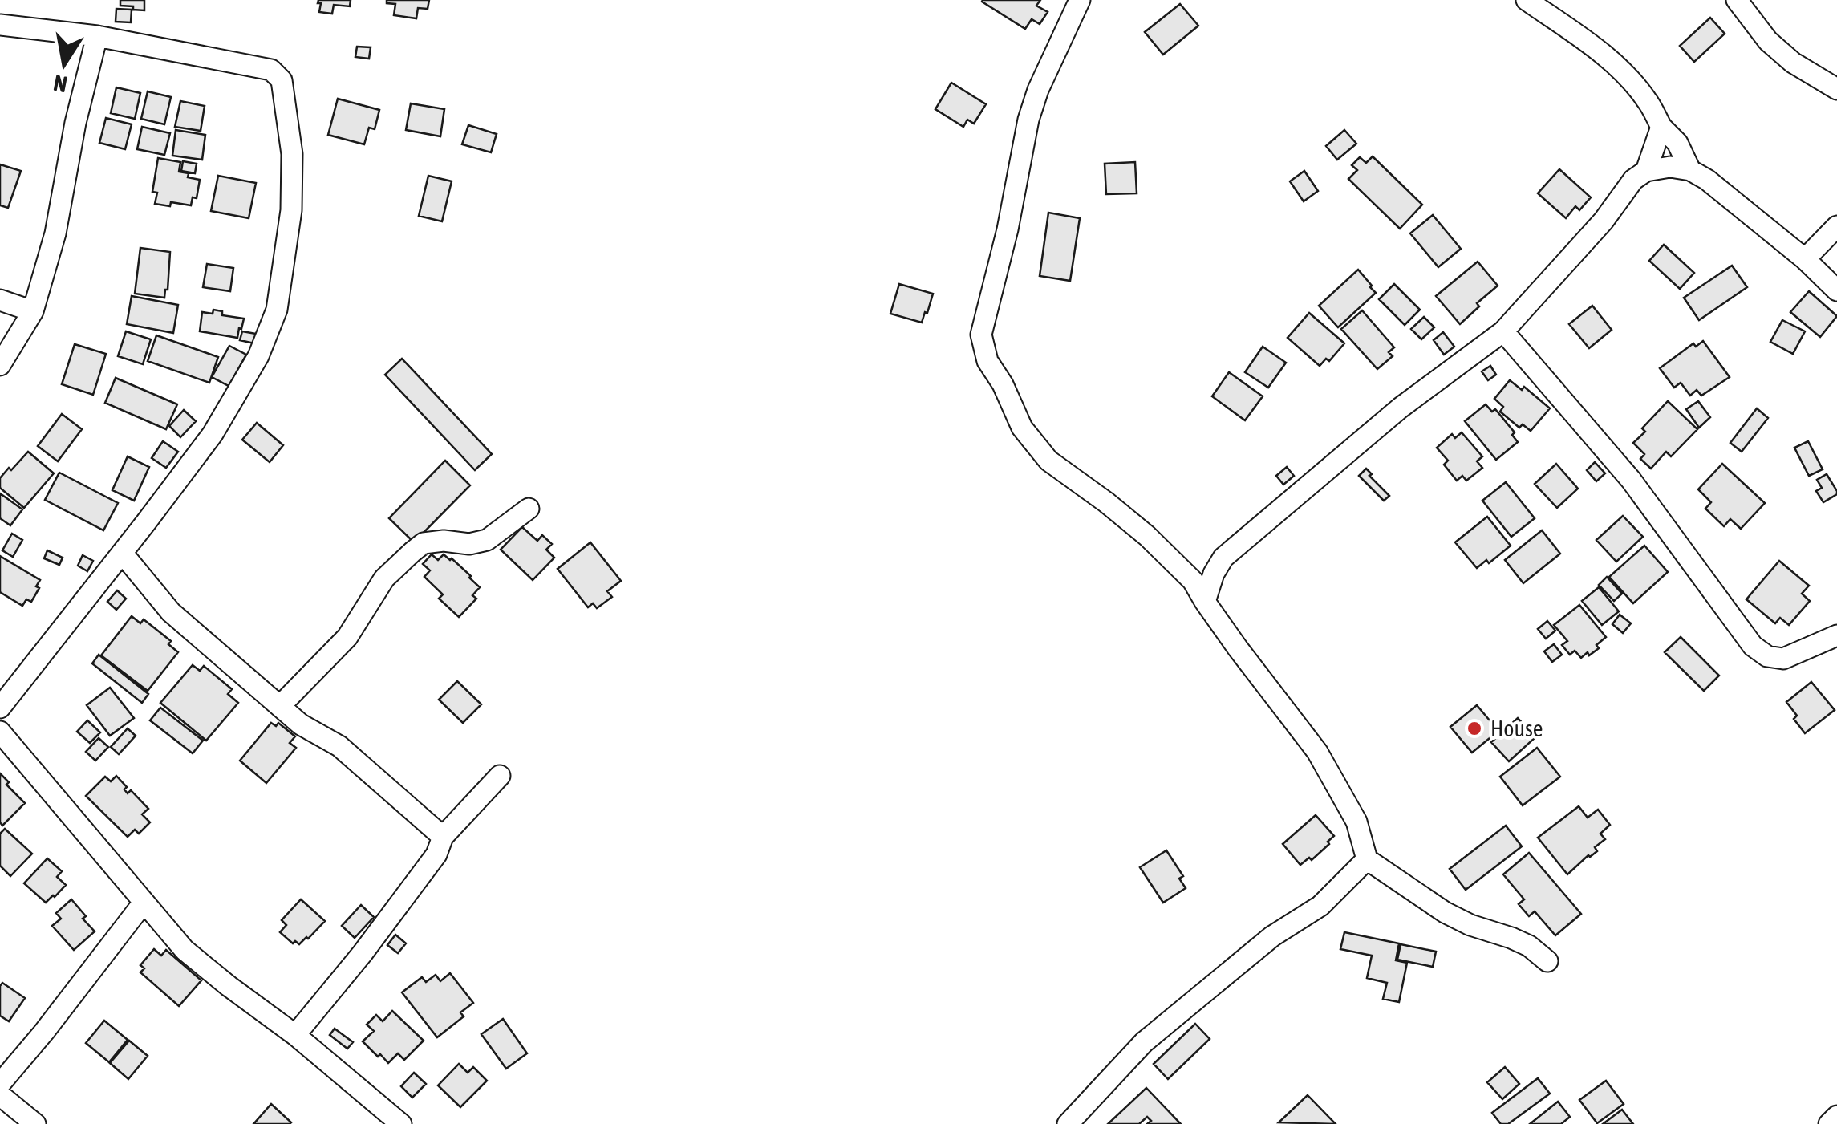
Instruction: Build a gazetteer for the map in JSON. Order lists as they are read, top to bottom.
{
  "places": ["House"],
  "north": "bottom"
}
